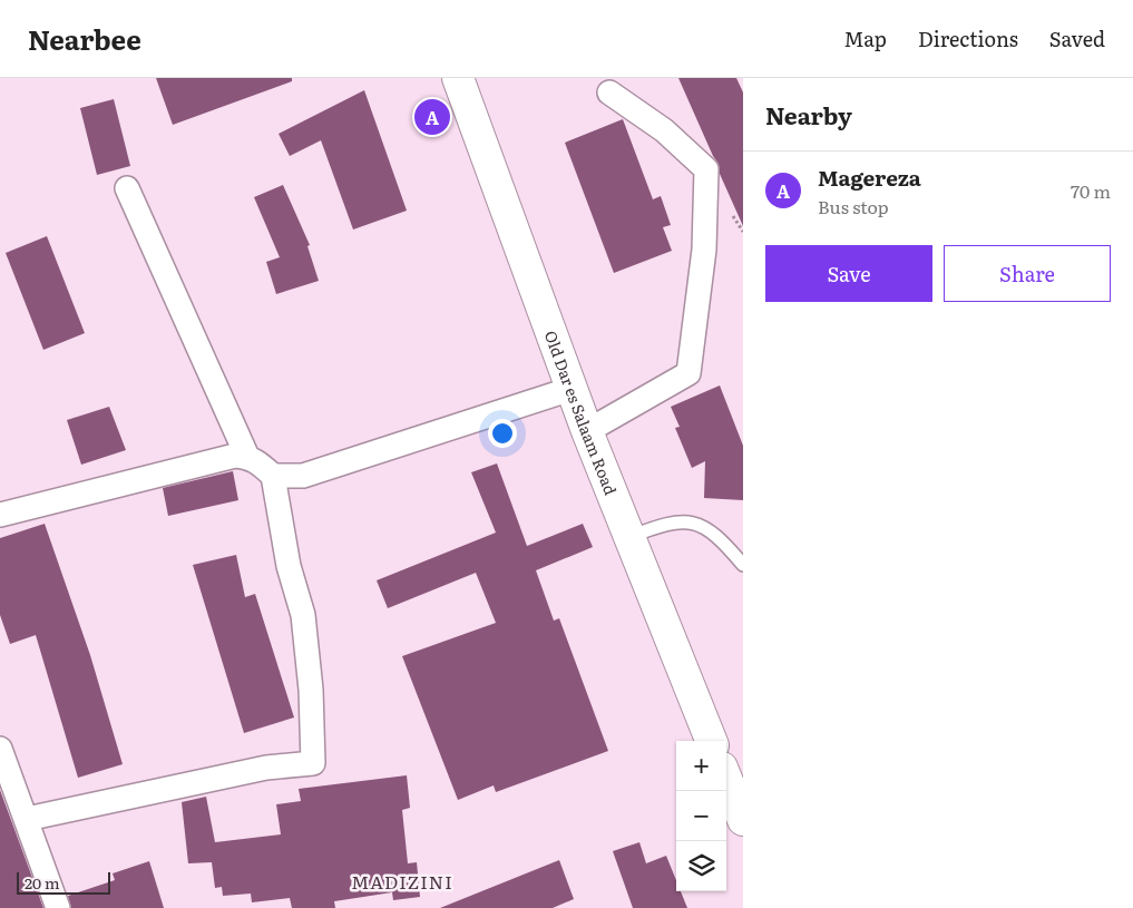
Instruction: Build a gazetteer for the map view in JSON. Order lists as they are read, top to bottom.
{
  "streets": {
    "main road": ["Old Dar es Salaam Road"]
  },
  "districts": ["MADIZINI"],
  "scale_bar": "20 m",
  "page": {
    "header": "Nearbee",
    "nav": ["Map", "Directions", "Saved"],
    "heading": "Nearby",
    "pins": "A",
    "list": [
      {
        "mark": "A",
        "name": "Magereza",
        "note": "Bus stop",
        "value": "70 m"
      }
    ],
    "buttons": ["Save", "Share"],
    "map_buttons": ["+", "−"],
    "scale": "20 m"
  }
}
